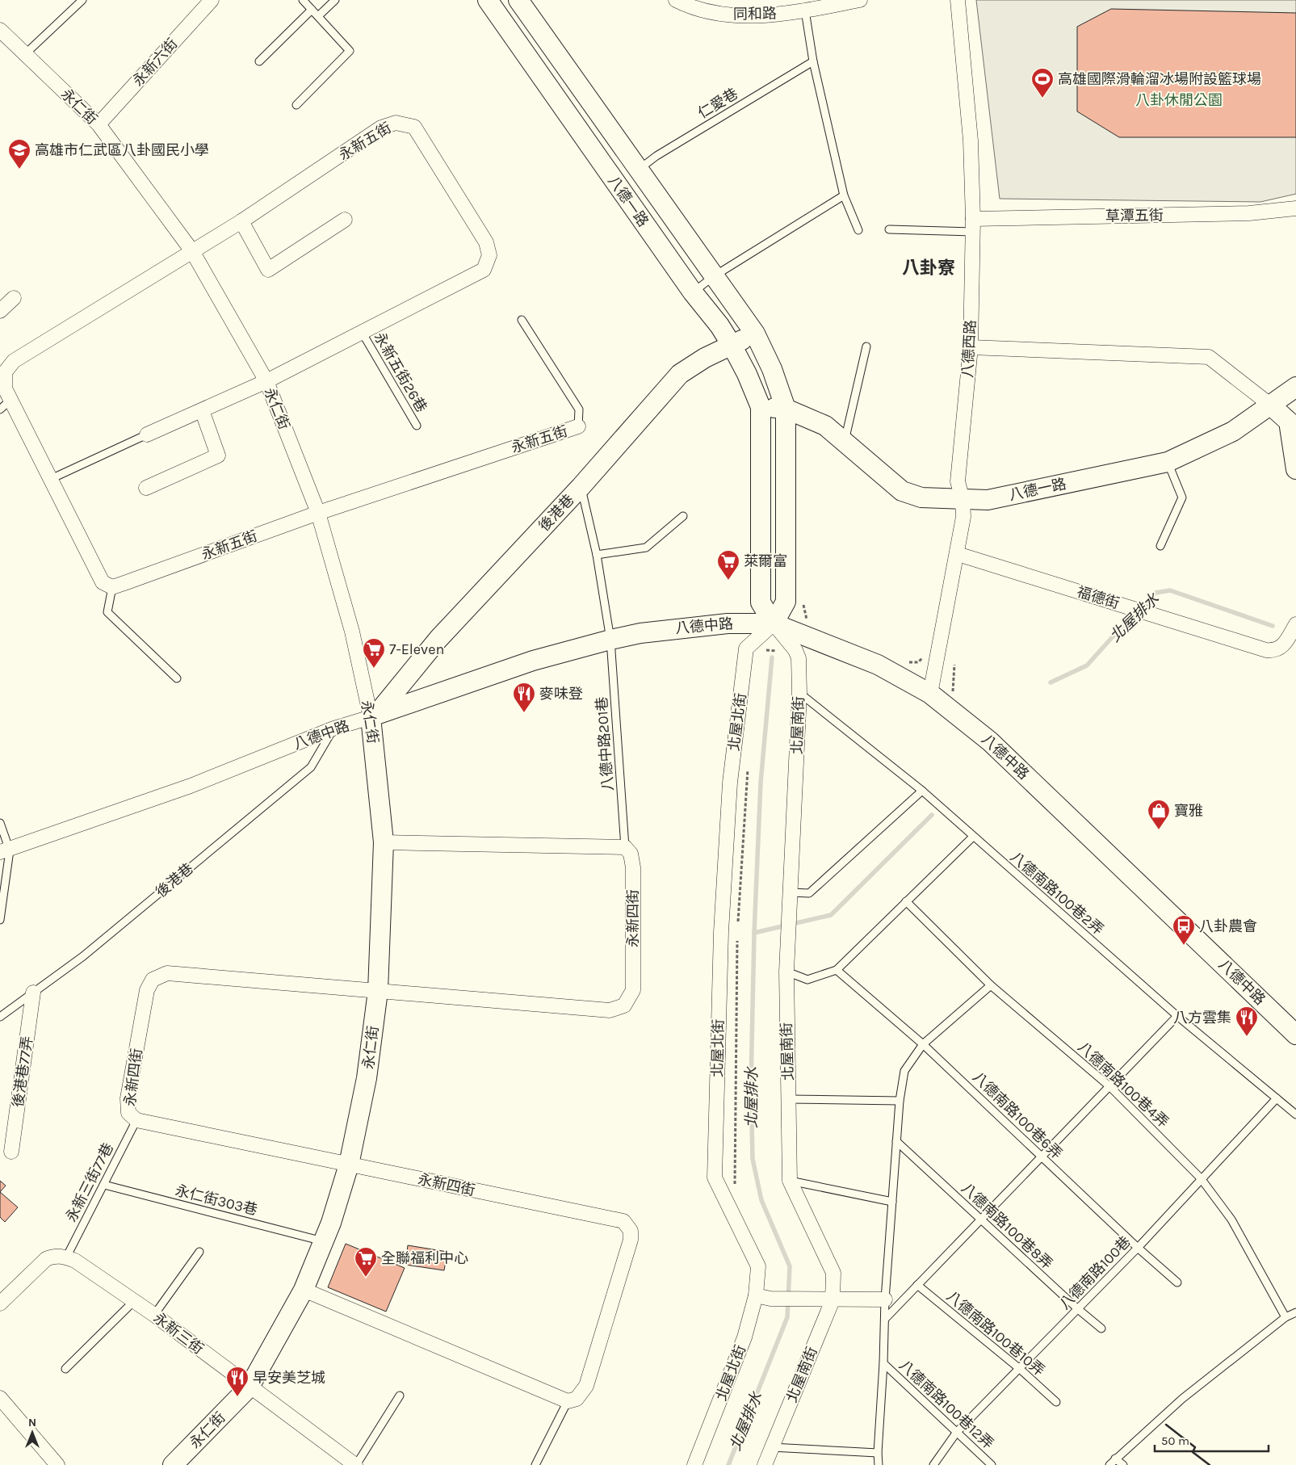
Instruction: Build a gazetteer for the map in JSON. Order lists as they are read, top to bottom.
{
  "streets": {
    "street": [
      "同和路",
      "永新六街",
      "永仁街",
      "永新五街",
      "八德一路",
      "草潭五街",
      "八德西路",
      "後港巷",
      "福德街",
      "八德中路",
      "北屋北街",
      "北屋南街",
      "永新四街",
      "後港巷77弄",
      "永新三街"
    ],
    "lane": [
      "仁愛巷",
      "永新五街26巷",
      "八德中路201巷",
      "八德南路100巷2弄",
      "八德南路100巷4弄",
      "八德南路100巷6弄",
      "永新三街77巷",
      "永仁街303巷",
      "八德南路100巷8弄",
      "八德南路100巷",
      "八德南路100巷10弄",
      "八德南路100巷12弄"
    ]
  },
  "crossings": [
    ["永新六街", "永仁街"],
    ["仁愛巷", "八德一路"],
    ["永仁街", "永新五街"],
    ["永仁街", "後港巷"],
    ["永仁街", "八德中路"],
    ["永仁街", "永新四街"],
    ["永仁街", "永仁街303巷"],
    ["永仁街", "永新三街"],
    ["永新五街", "永新五街26巷"],
    ["八德一路", "八德西路"],
    ["八德一路", "後港巷"],
    ["八德一路", "八德中路"],
    ["草潭五街", "八德西路"],
    ["八德西路", "福德街"],
    ["八德西路", "八德中路"],
    ["後港巷", "八德中路"],
    ["後港巷", "八德中路201巷"],
    ["後港巷", "後港巷77弄"],
    ["八德中路", "八德中路201巷"],
    ["北屋南街", "八德南路100巷2弄"],
    ["八德中路201巷", "永新四街"],
    ["八德南路100巷2弄", "八德南路100巷"],
    ["永新四街", "永新三街77巷"],
    ["八德南路100巷4弄", "八德南路100巷"],
    ["八德南路100巷6弄", "八德南路100巷"],
    ["永新三街77巷", "永仁街303巷"],
    ["永新三街77巷", "永新三街"],
    ["八德南路100巷8弄", "八德南路100巷"],
    ["八德南路100巷", "八德南路100巷10弄"],
    ["八德南路100巷", "八德南路100巷12弄"]
  ],
  "districts": ["八卦寮"],
  "water": ["北屋排水"],
  "parks": ["八卦休閒公園"],
  "places": {
    "sports": ["高雄國際滑輪溜冰場附設籃球場"],
    "school or university": ["高雄市仁武區八卦國民小學"],
    "supermarket": ["萊爾富", "7-Eleven", "全聯福利中心"],
    "restaurant": ["麥味登", "八方雲集", "早安美芝城"],
    "shop": ["寶雅"],
    "bus stop": ["八卦農會"]
  },
  "scale_bar": "50 m",
  "north": "top"
}
